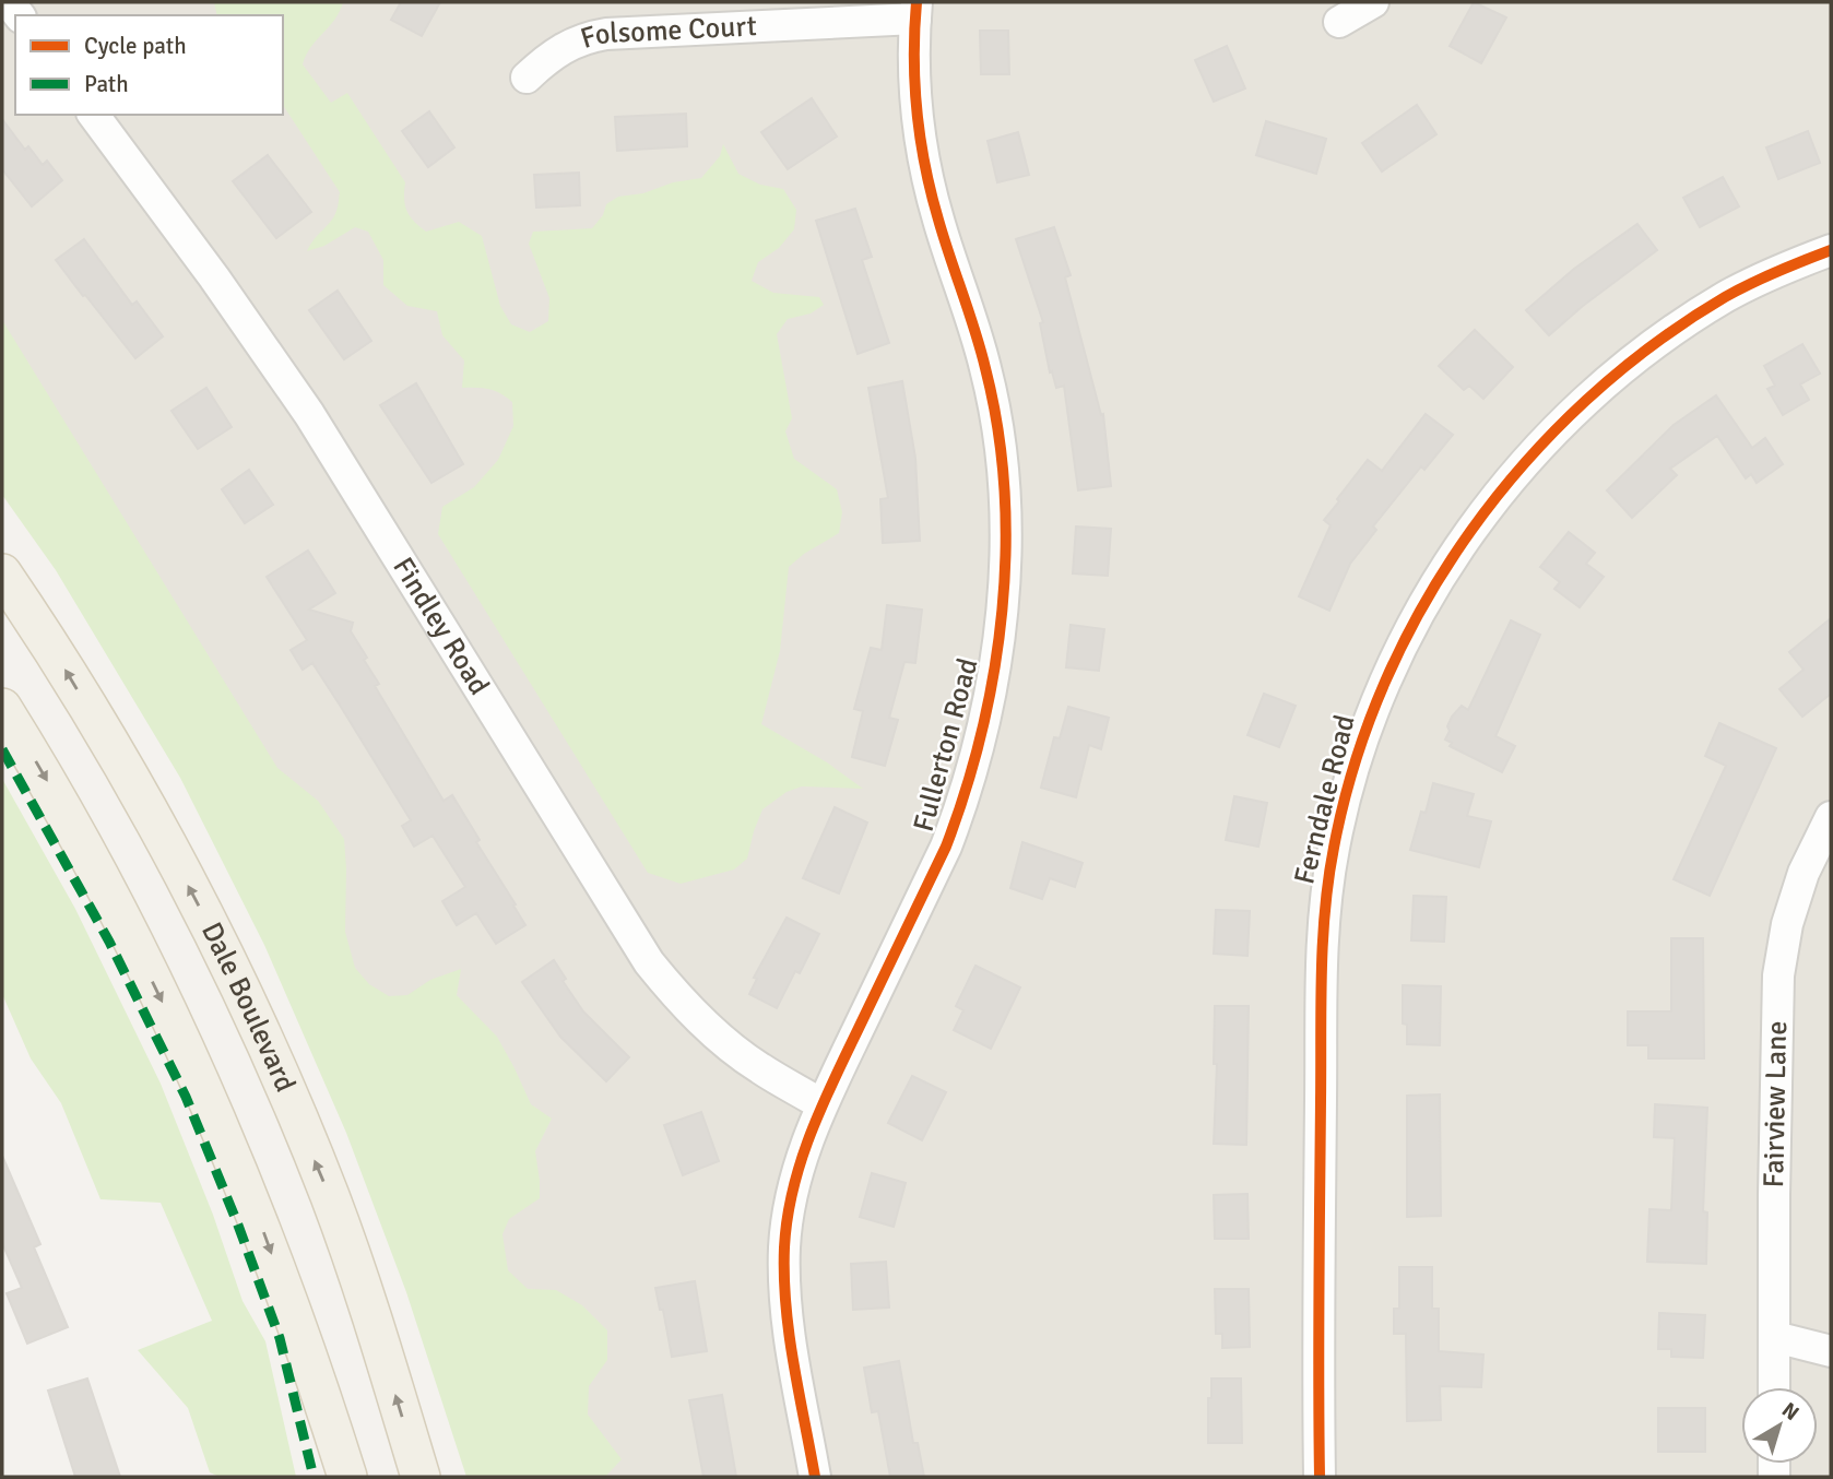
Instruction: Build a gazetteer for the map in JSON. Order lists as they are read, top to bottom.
{
  "streets": {
    "main road": ["Dale Boulevard"],
    "street": [
      "Folsome Court",
      "Findley Road",
      "Fullerton Road",
      "Ferndale Road",
      "Fairview Lane"
    ]
  },
  "crossings": [
    ["Folsome Court", "Fullerton Road"],
    ["Findley Road", "Fullerton Road"]
  ],
  "legend": ["Cycle path", "Path"],
  "north": "top right"
}
